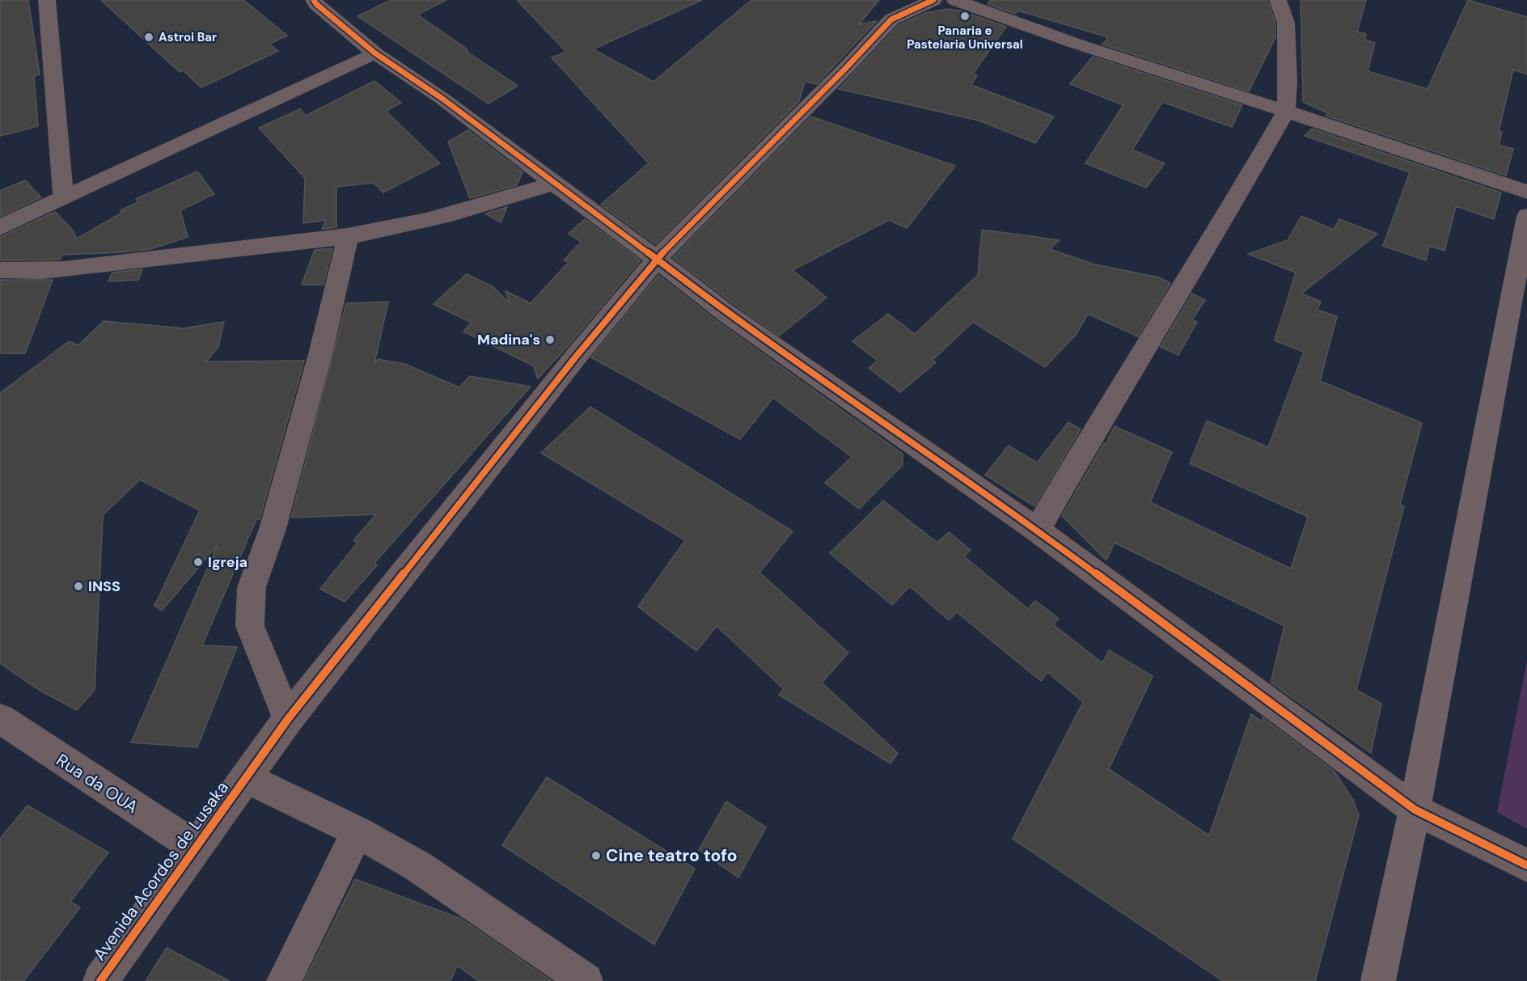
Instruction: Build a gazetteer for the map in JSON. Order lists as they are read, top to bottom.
{
  "streets": {
    "street": ["Rua da OUA", "Avenida Acordos de Lusaka"]
  },
  "crossings": [
    ["Rua da OUA", "Avenida Acordos de Lusaka"]
  ],
  "places": [
    "Panaria e Pastelaria Universal",
    "Astroi Bar",
    "Madina's",
    "Igreja",
    "INSS",
    "Cine teatro tofo"
  ]
}
